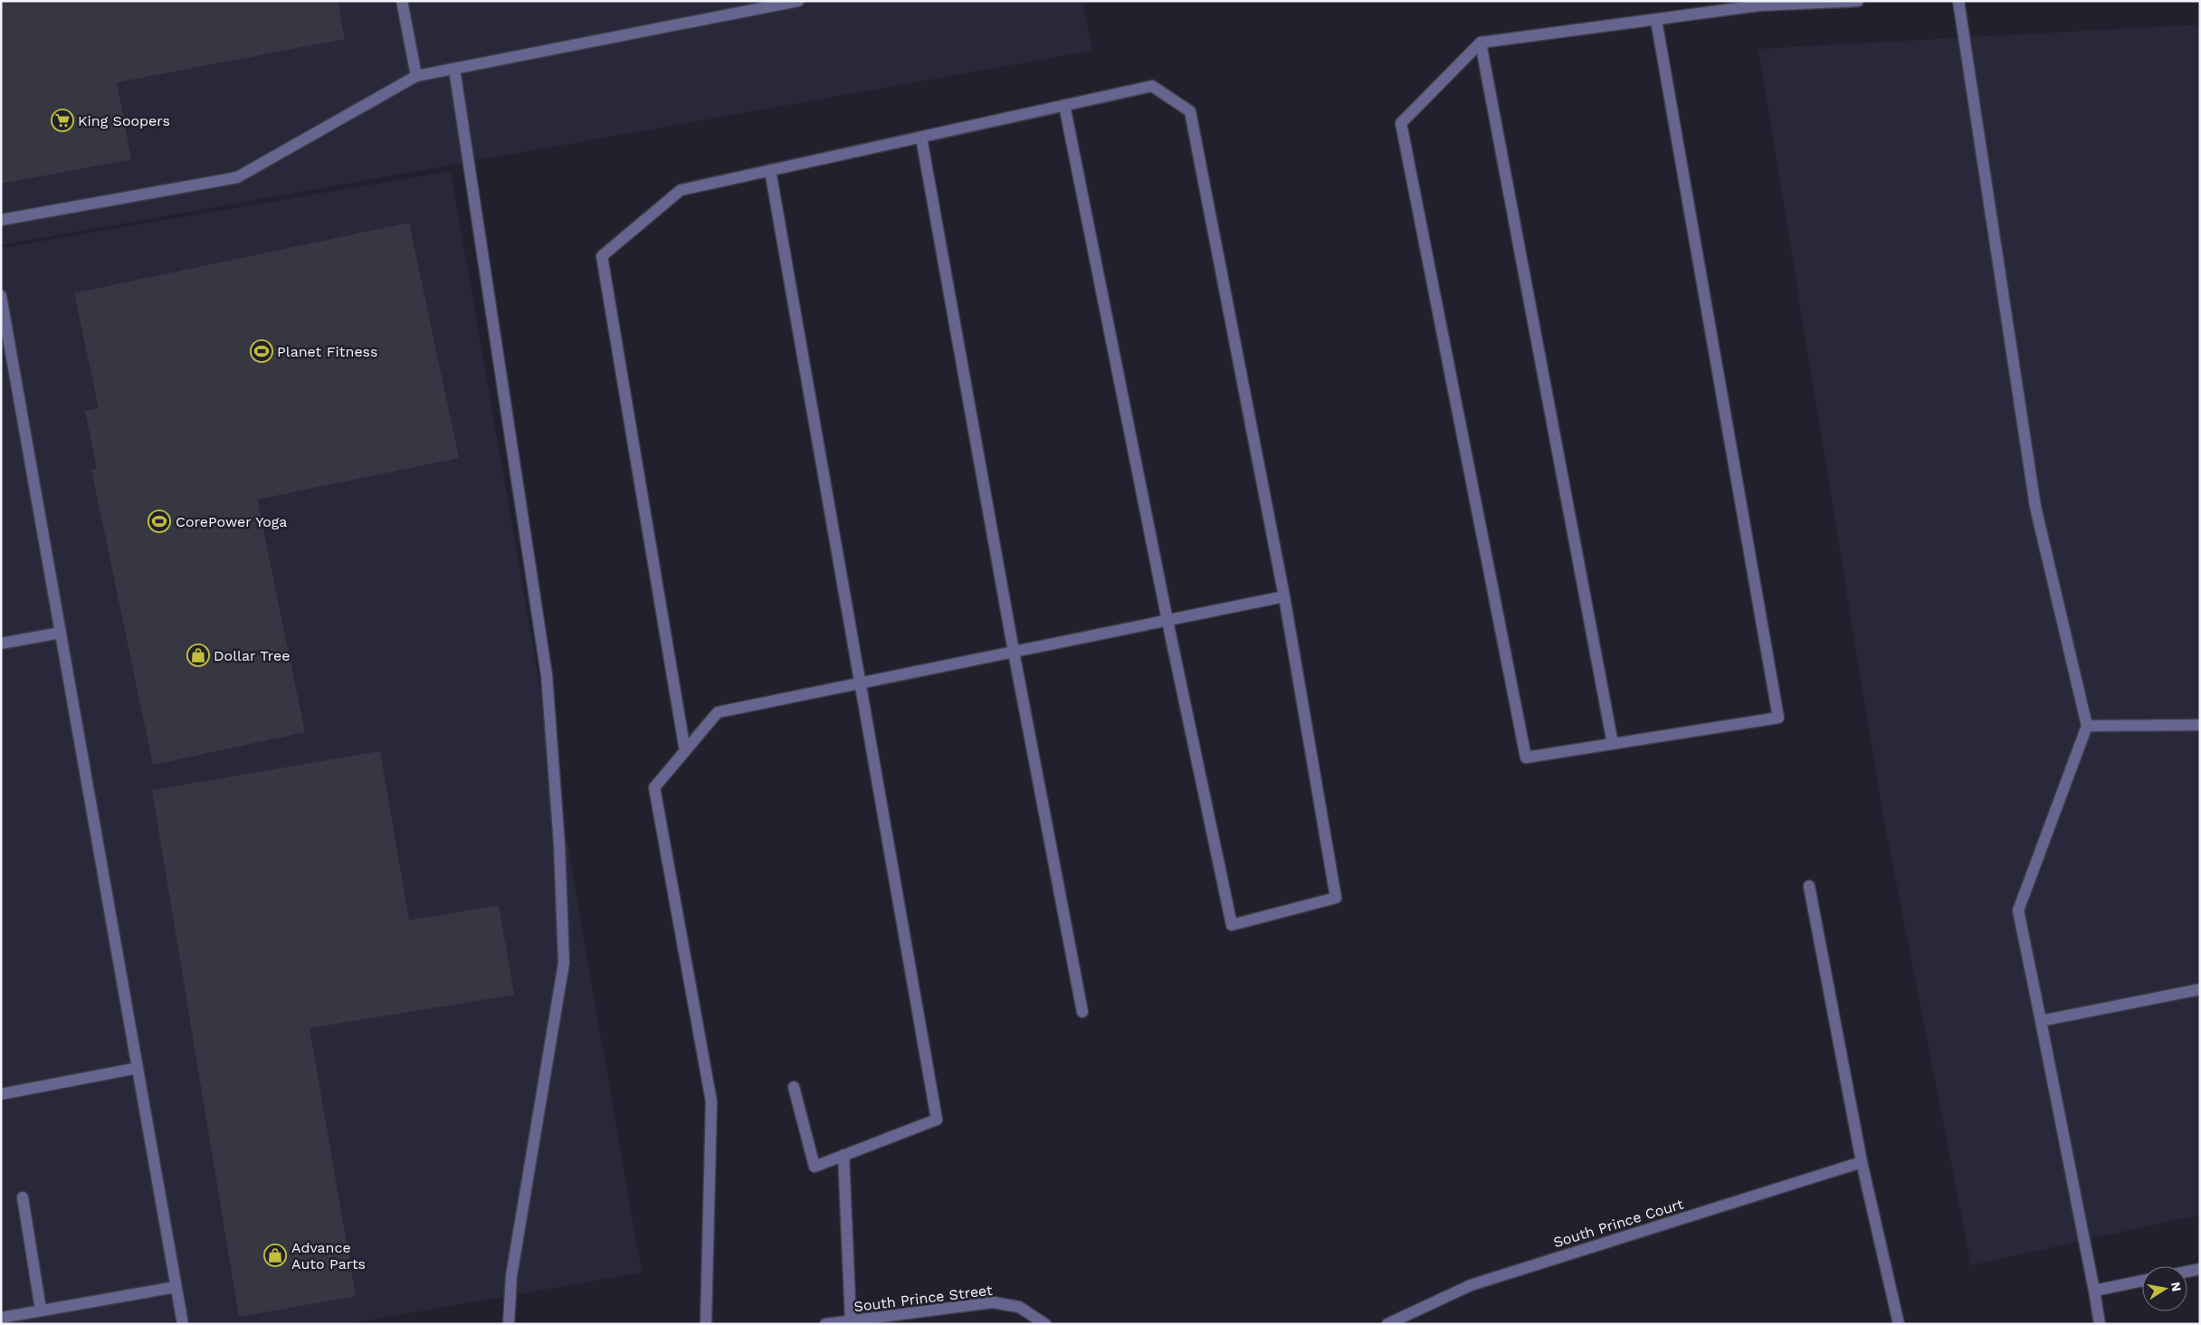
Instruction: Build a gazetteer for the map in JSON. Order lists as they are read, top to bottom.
{
  "streets": {
    "street": ["South Prince Court", "South Prince Street"]
  },
  "places": {
    "supermarket": ["King Soopers"],
    "sports": ["Planet Fitness", "CorePower Yoga"],
    "shop": ["Dollar Tree", "Advance Auto Parts"]
  },
  "north": "right"
}
